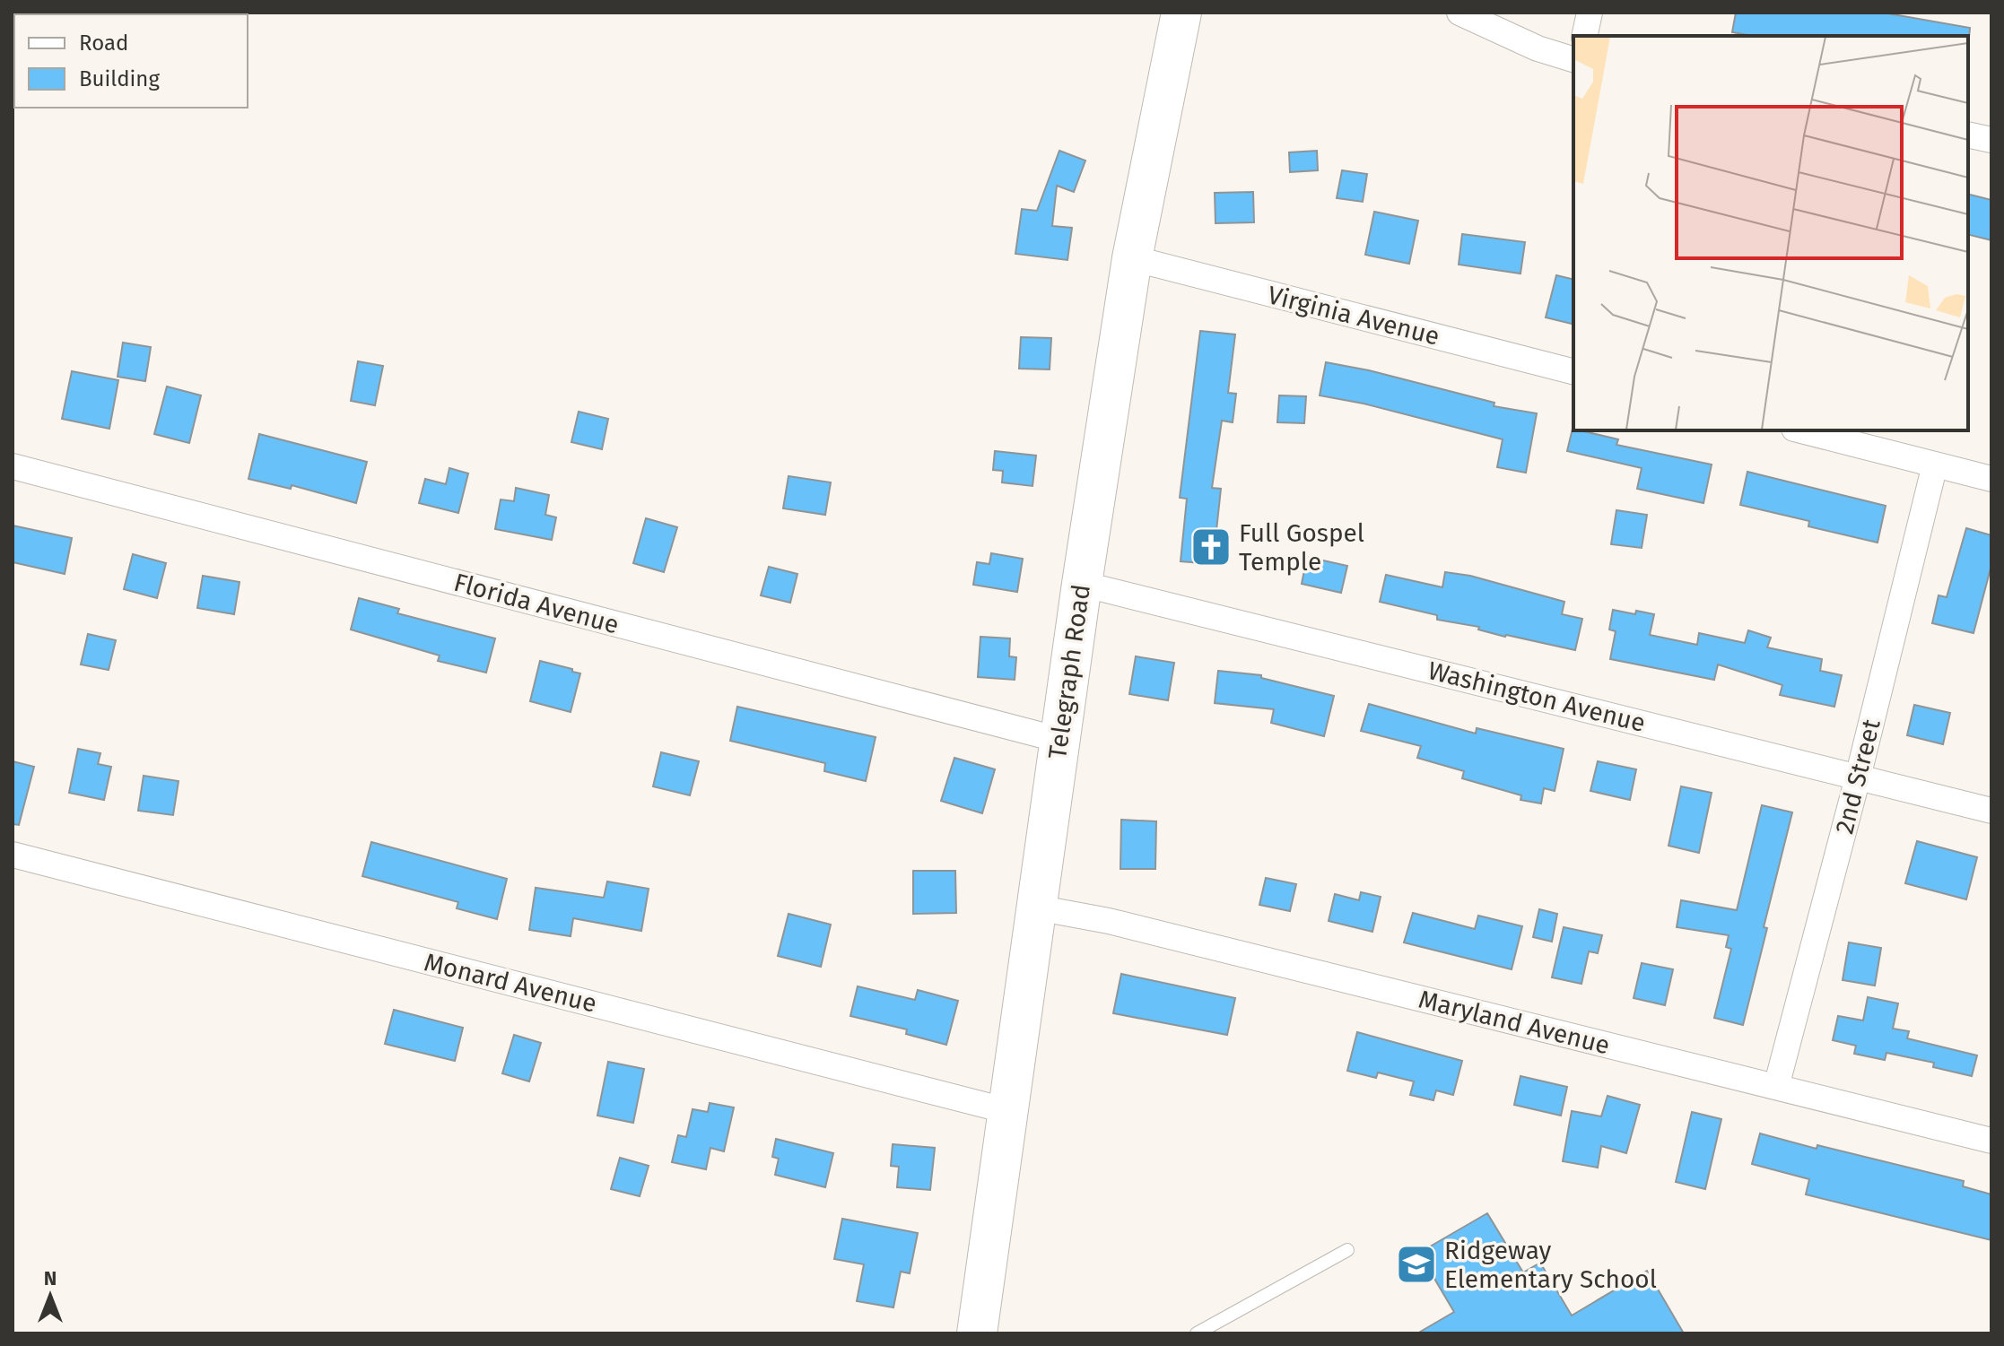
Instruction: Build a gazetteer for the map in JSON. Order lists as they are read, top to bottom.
{
  "streets": {
    "main road": ["Telegraph Road"],
    "street": [
      "Virginia Avenue",
      "Florida Avenue",
      "Washington Avenue",
      "2nd Street",
      "Monard Avenue",
      "Maryland Avenue"
    ]
  },
  "crossings": [
    ["Virginia Avenue", "Telegraph Road"],
    ["Florida Avenue", "Telegraph Road"],
    ["Telegraph Road", "Washington Avenue"],
    ["Telegraph Road", "Monard Avenue"],
    ["Telegraph Road", "Maryland Avenue"],
    ["Washington Avenue", "2nd Street"],
    ["2nd Street", "Maryland Avenue"]
  ],
  "places": {
    "church": ["Full Gospel Temple"],
    "school or university": ["Ridgeway Elementary School"]
  },
  "legend": ["Road", "Building"],
  "north": "top"
}
